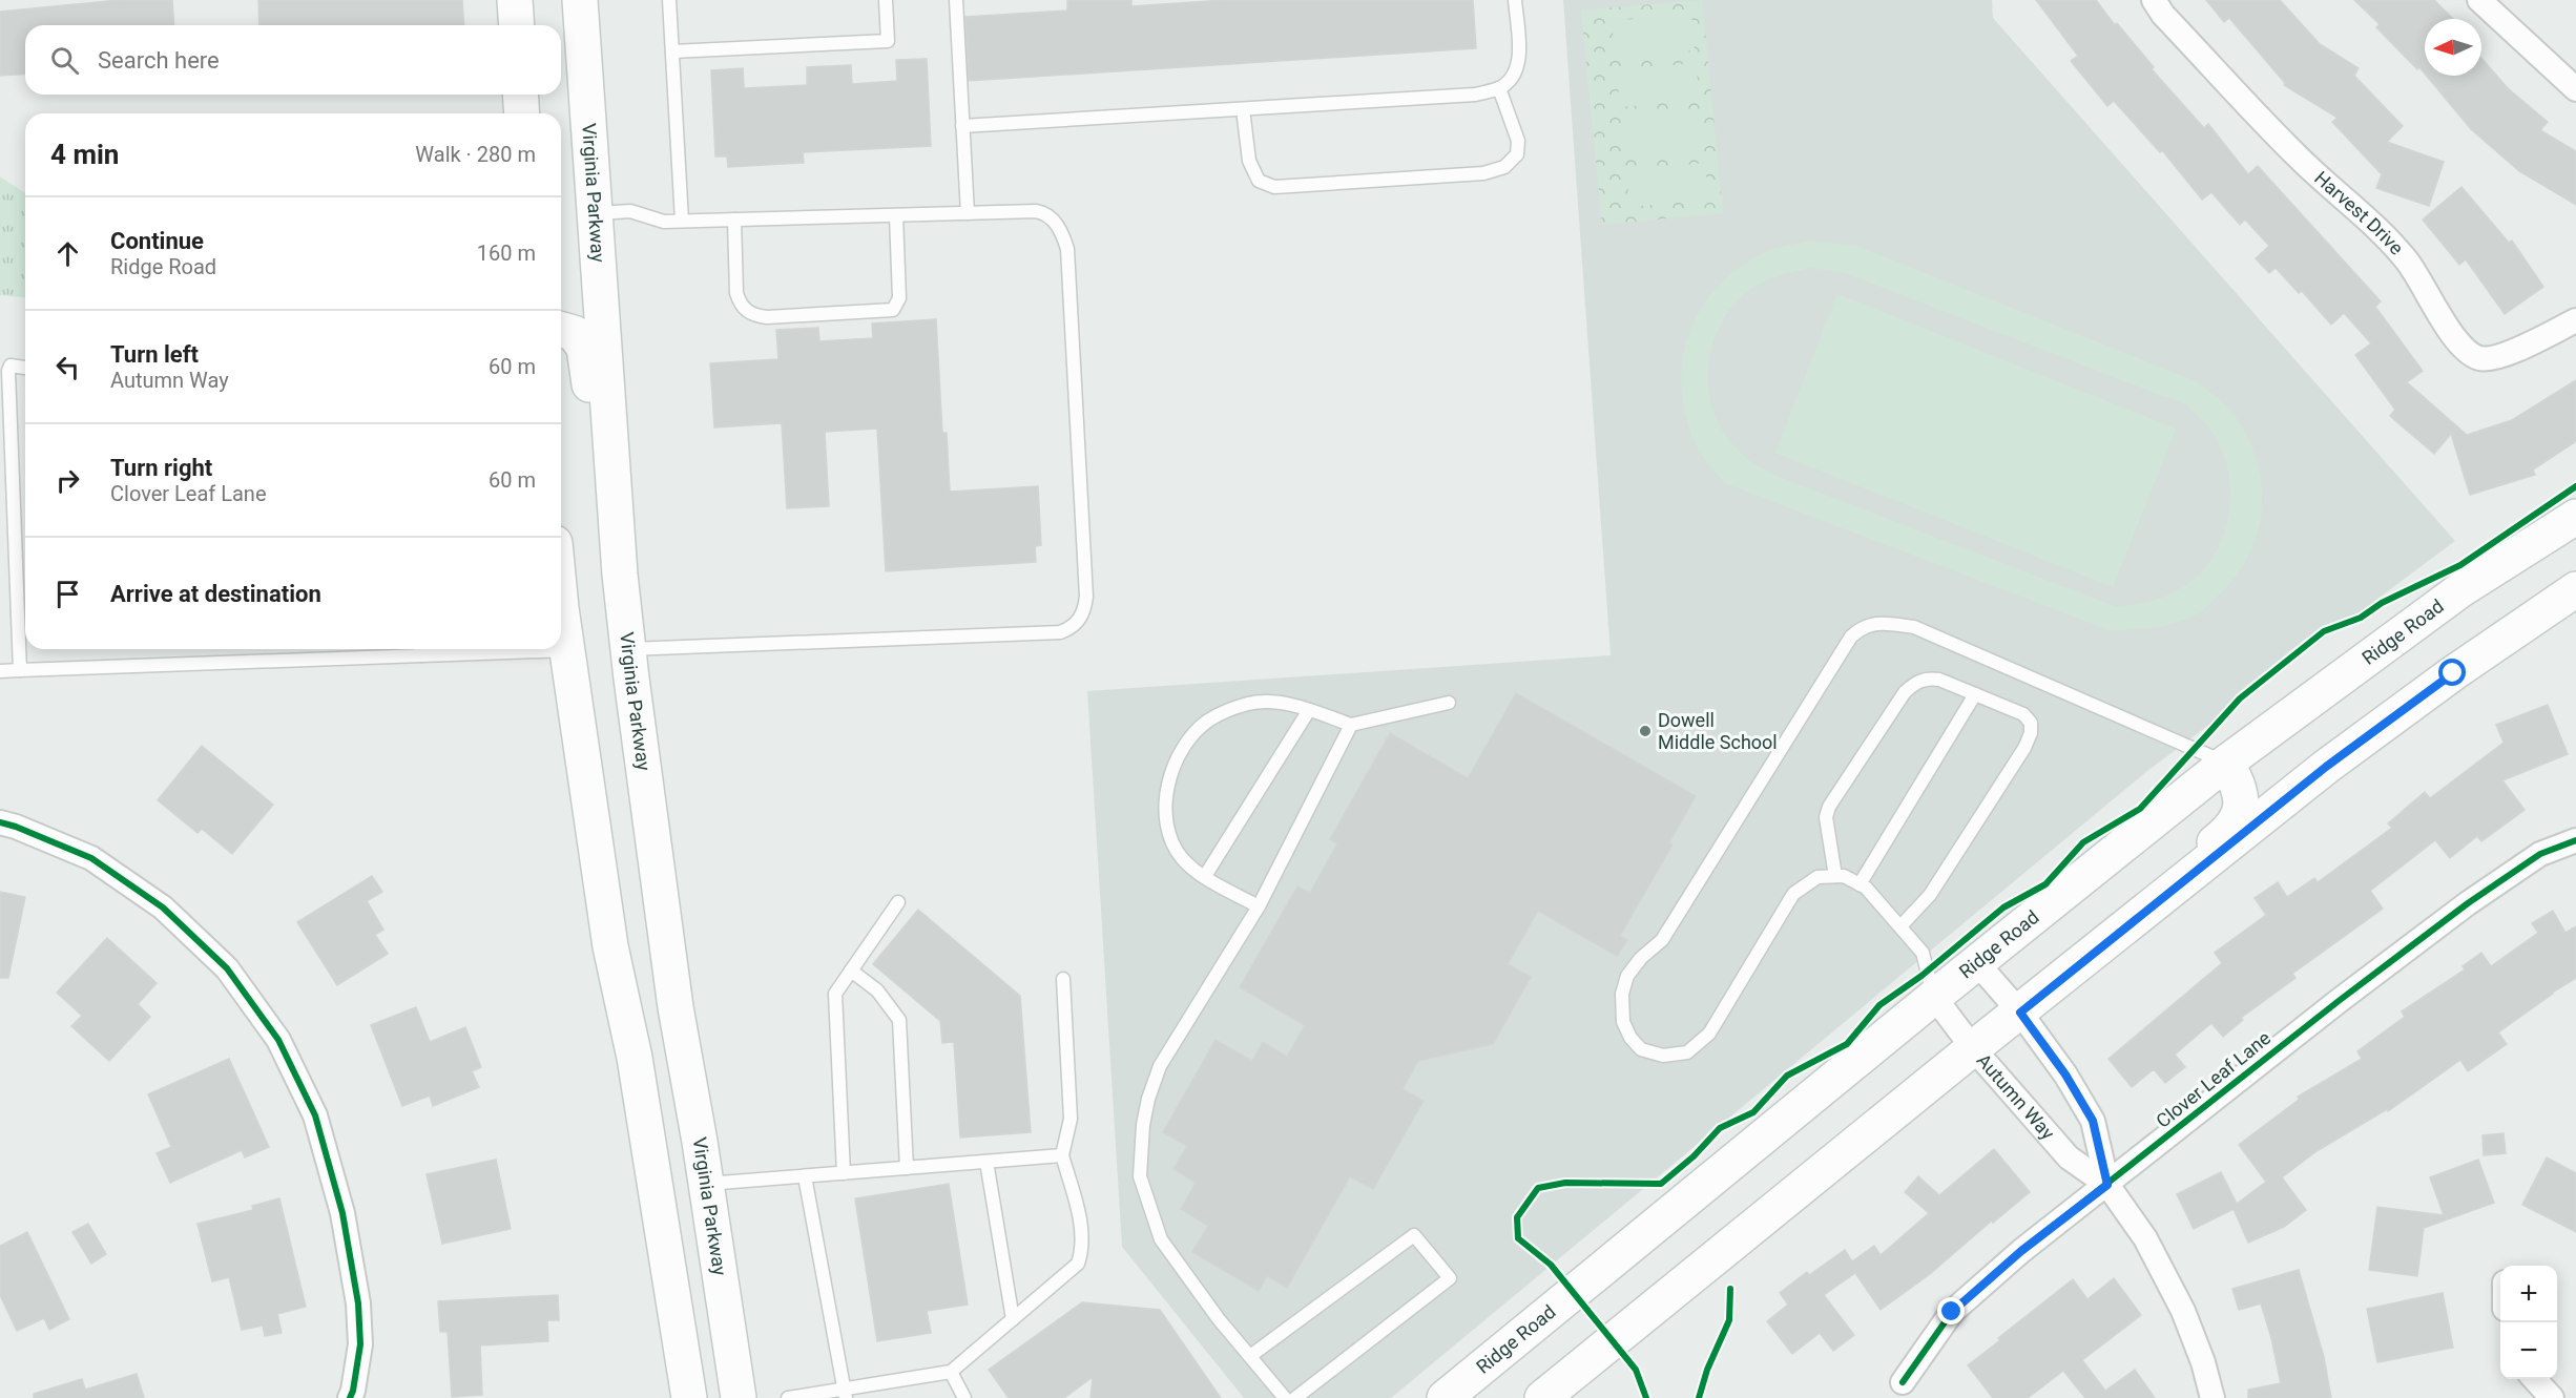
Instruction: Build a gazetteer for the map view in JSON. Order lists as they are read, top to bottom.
{
  "streets": {
    "main road": ["Virginia Parkway", "Ridge Road"],
    "street": ["Harvest Drive", "Clover Leaf Lane", "Autumn Way"]
  },
  "crossings": [
    ["Ridge Road", "Autumn Way"],
    ["Clover Leaf Lane", "Autumn Way"]
  ],
  "places": ["Dowell Middle School"],
  "north": "left",
  "page": {
    "search": "Search here",
    "heading": ["4 min", "Walk · 280 m"],
    "list": [
      ["Continue", "Ridge Road", "160 m"],
      ["Turn left", "Autumn Way", "60 m"],
      ["Turn right", "Clover Leaf Lane", "60 m"],
      "Arrive at destination"
    ],
    "map_buttons": ["+", "−"]
  }
}
